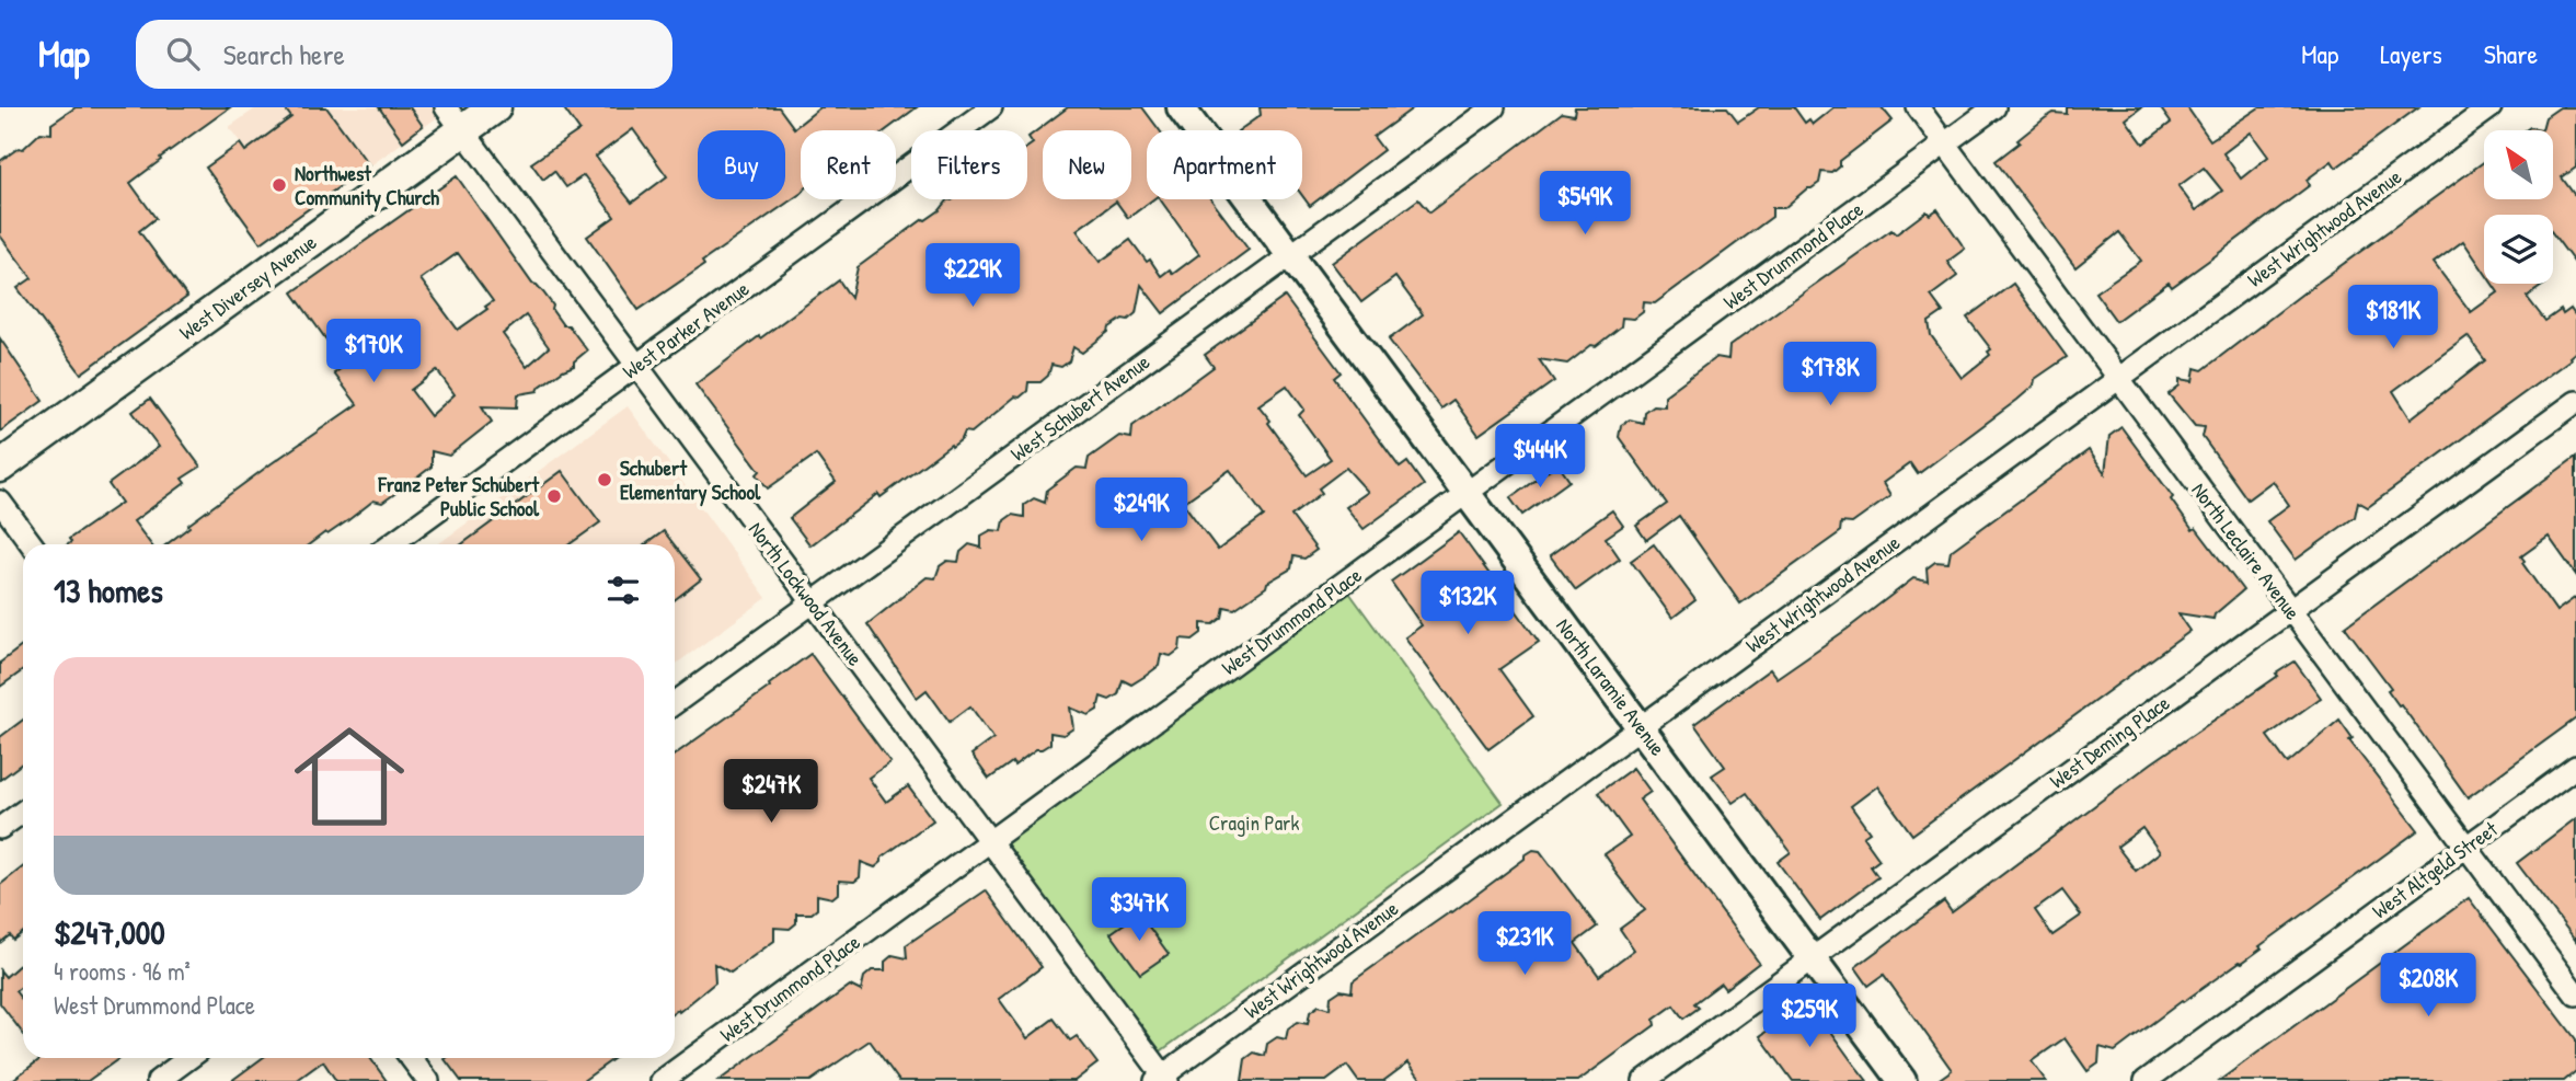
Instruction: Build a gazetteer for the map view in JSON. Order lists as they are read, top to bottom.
{
  "streets": {
    "main road": ["West Diversey Avenue"],
    "street": [
      "West Wrightwood Avenue",
      "West Drummond Place",
      "West Parker Avenue",
      "West Schubert Avenue",
      "North Leclaire Avenue",
      "North Lockwood Avenue",
      "North Laramie Avenue",
      "West Deming Place",
      "West Altgeld Street"
    ]
  },
  "crossings": [
    ["West Wrightwood Avenue", "North Leclaire Avenue"],
    ["West Wrightwood Avenue", "North Lockwood Avenue"],
    ["West Wrightwood Avenue", "North Laramie Avenue"],
    ["West Drummond Place", "North Leclaire Avenue"],
    ["West Drummond Place", "North Lockwood Avenue"],
    ["West Drummond Place", "North Laramie Avenue"],
    ["West Diversey Avenue", "North Lockwood Avenue"],
    ["West Parker Avenue", "North Lockwood Avenue"],
    ["West Schubert Avenue", "North Lockwood Avenue"],
    ["West Schubert Avenue", "North Laramie Avenue"],
    ["North Leclaire Avenue", "West Deming Place"],
    ["North Leclaire Avenue", "West Altgeld Street"],
    ["North Laramie Avenue", "West Deming Place"]
  ],
  "parks": ["Cragin Park"],
  "places": ["Northwest Community Church", "Schubert Elementary School", "Franz Peter Schubert Public School"],
  "north": "top left",
  "page": {
    "header": "Map",
    "search": "Search here",
    "nav": ["Map", "Layers", "Share"],
    "chip": [
      "Buy",
      "Rent",
      "Filters",
      "New",
      "Apartment"
    ],
    "price": [
      "$549K",
      "$229K",
      "$181K",
      "$170K",
      "$178K",
      "$444K",
      "$249K",
      "$132K",
      "$247K",
      "$347K",
      "$231K",
      "$208K",
      "$259K"
    ],
    "heading": "13 homes",
    "list": [
      {
        "name": "$247,000",
        "note": "4 rooms · 96 m² · West Drummond Place"
      }
    ]
  }
}
